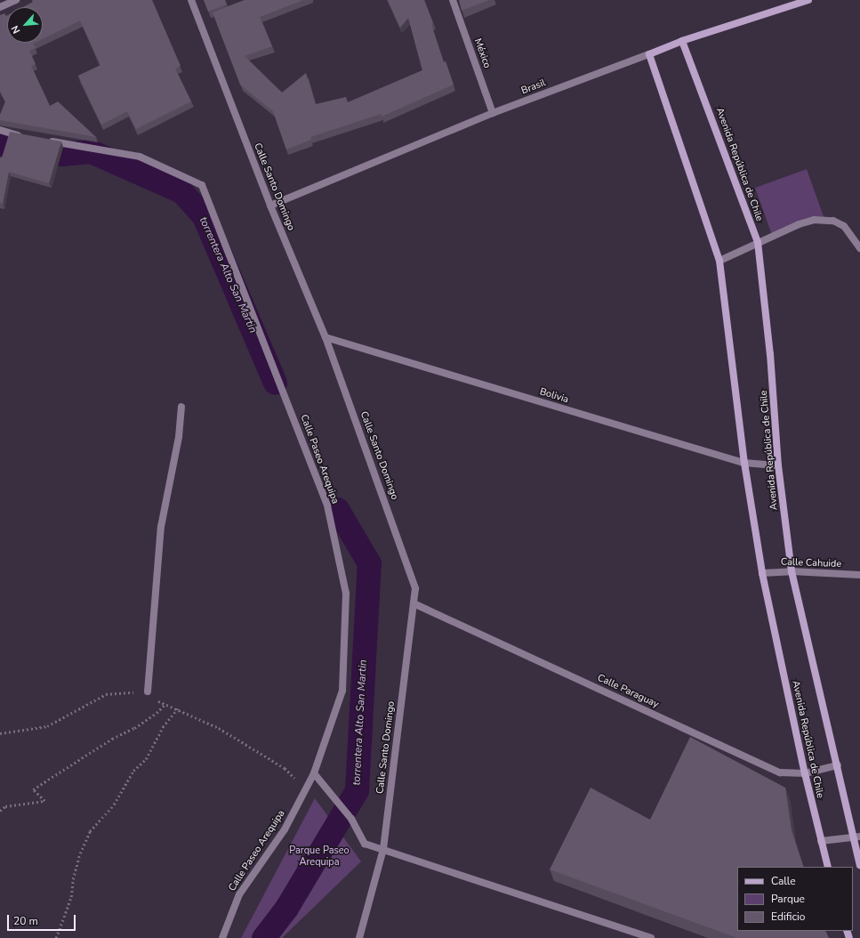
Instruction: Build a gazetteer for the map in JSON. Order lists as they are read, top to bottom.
{
  "streets": {
    "street": [
      "México",
      "Brasil",
      "Avenida República de Chile",
      "Calle Santo Domingo",
      "Bolivia",
      "Calle Paseo Arequipa",
      "Calle Cahuide",
      "Calle Paraguay"
    ]
  },
  "crossings": [
    ["México", "Brasil"],
    ["Brasil", "Avenida República de Chile"],
    ["Brasil", "Calle Santo Domingo"],
    ["Avenida República de Chile", "Bolivia"],
    ["Avenida República de Chile", "Calle Cahuide"],
    ["Avenida República de Chile", "Calle Paraguay"],
    ["Calle Santo Domingo", "Bolivia"],
    ["Calle Santo Domingo", "Calle Paraguay"]
  ],
  "water": ["torrentera Alto San Martin"],
  "parks": ["Parque Paseo Arequipa"],
  "legend": ["Calle", "Parque", "Edificio"],
  "scale_bar": "20 m",
  "north": "bottom left"
}
